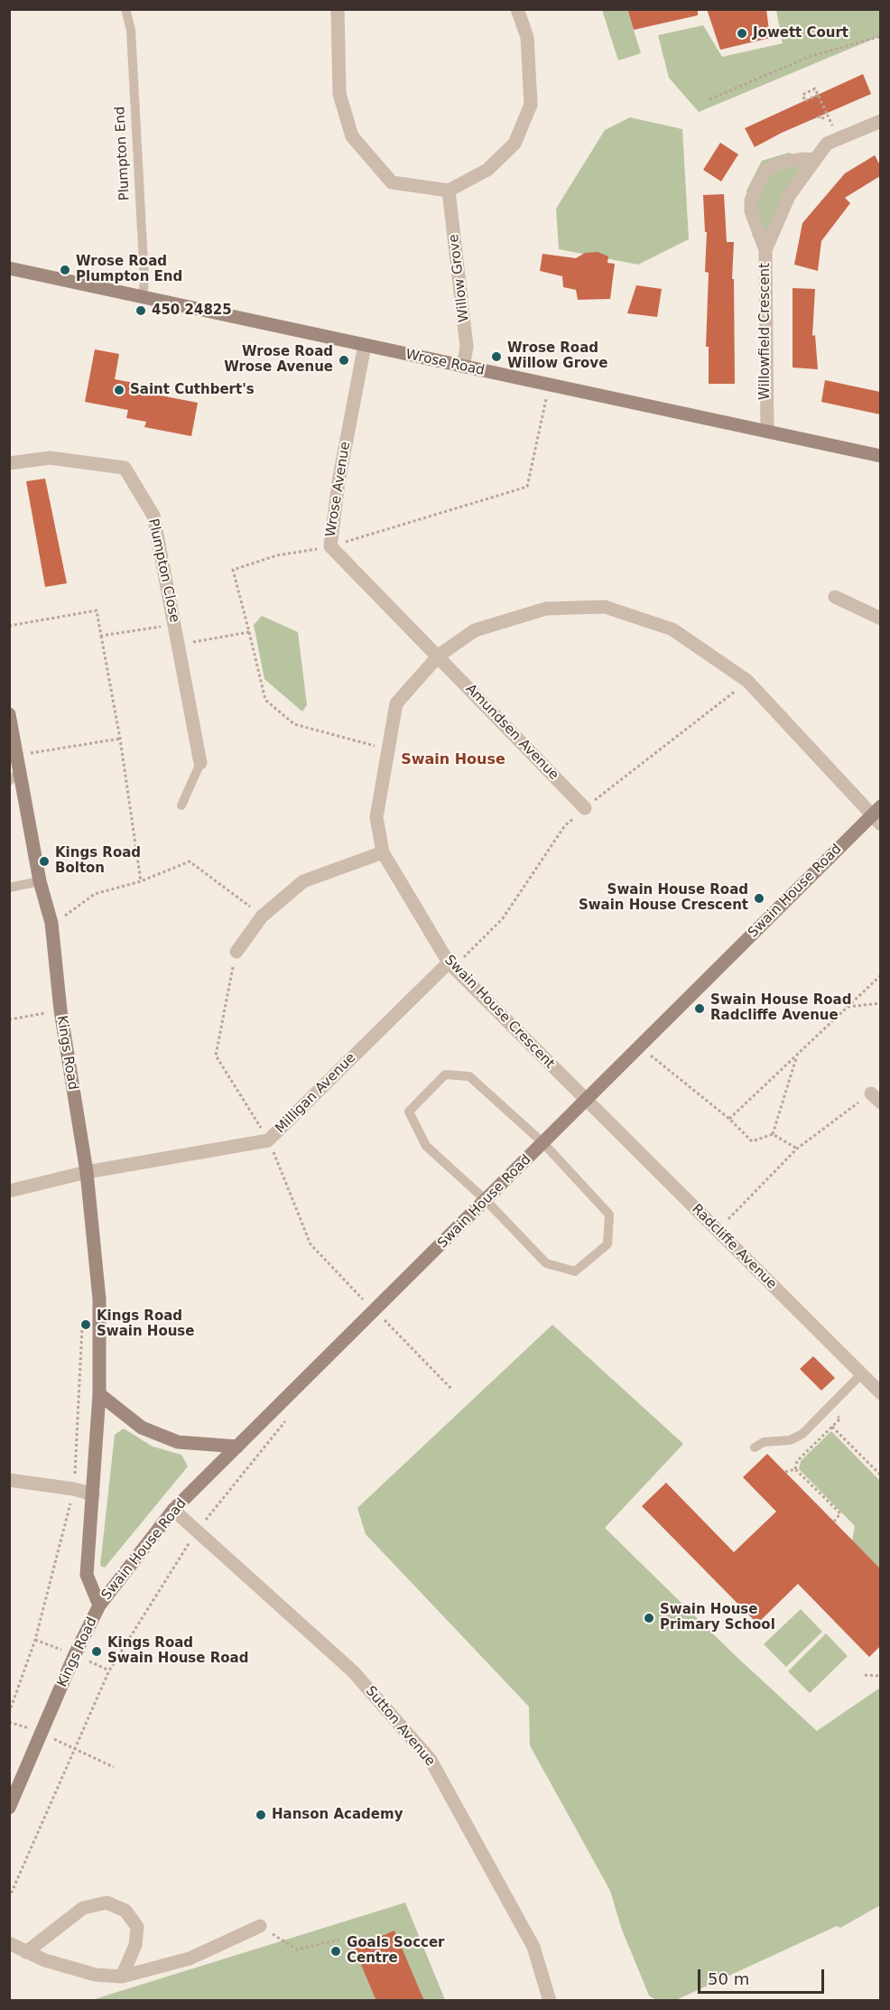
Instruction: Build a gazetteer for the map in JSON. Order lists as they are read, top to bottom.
{
  "streets": {
    "street": [
      "Willow Grove",
      "Willowfield Crescent",
      "Wrose Road",
      "Wrose Avenue",
      "Plumpton Close",
      "Amundsen Avenue",
      "Swain House Road",
      "Swain House Crescent",
      "Kings Road",
      "Milligan Avenue",
      "Radcliffe Avenue",
      "Sutton Avenue"
    ],
    "lane": ["Plumpton End"]
  },
  "crossings": [
    ["Plumpton End", "Wrose Road"],
    ["Willow Grove", "Wrose Road"],
    ["Willowfield Crescent", "Wrose Road"],
    ["Wrose Road", "Wrose Avenue"],
    ["Wrose Avenue", "Amundsen Avenue"],
    ["Wrose Avenue", "Swain House Crescent"],
    ["Amundsen Avenue", "Swain House Crescent"],
    ["Swain House Road", "Swain House Crescent"],
    ["Swain House Road", "Kings Road"],
    ["Swain House Road", "Radcliffe Avenue"],
    ["Swain House Road", "Sutton Avenue"],
    ["Swain House Crescent", "Milligan Avenue"],
    ["Swain House Crescent", "Radcliffe Avenue"],
    ["Kings Road", "Milligan Avenue"]
  ],
  "districts": ["Swain House"],
  "places": [
    "Jowett Court",
    "Wrose Road Plumpton End",
    "450 24825",
    "Wrose Road Willow Grove",
    "Wrose Road Wrose Avenue",
    "Saint Cuthbert's",
    "Kings Road Bolton",
    "Swain House Road Swain House Crescent",
    "Swain House Road Radcliffe Avenue",
    "Kings Road Swain House",
    "Swain House Primary School",
    "Kings Road Swain House Road",
    "Hanson Academy",
    "Goals Soccer Centre"
  ],
  "scale_bar": "50 m"
}
